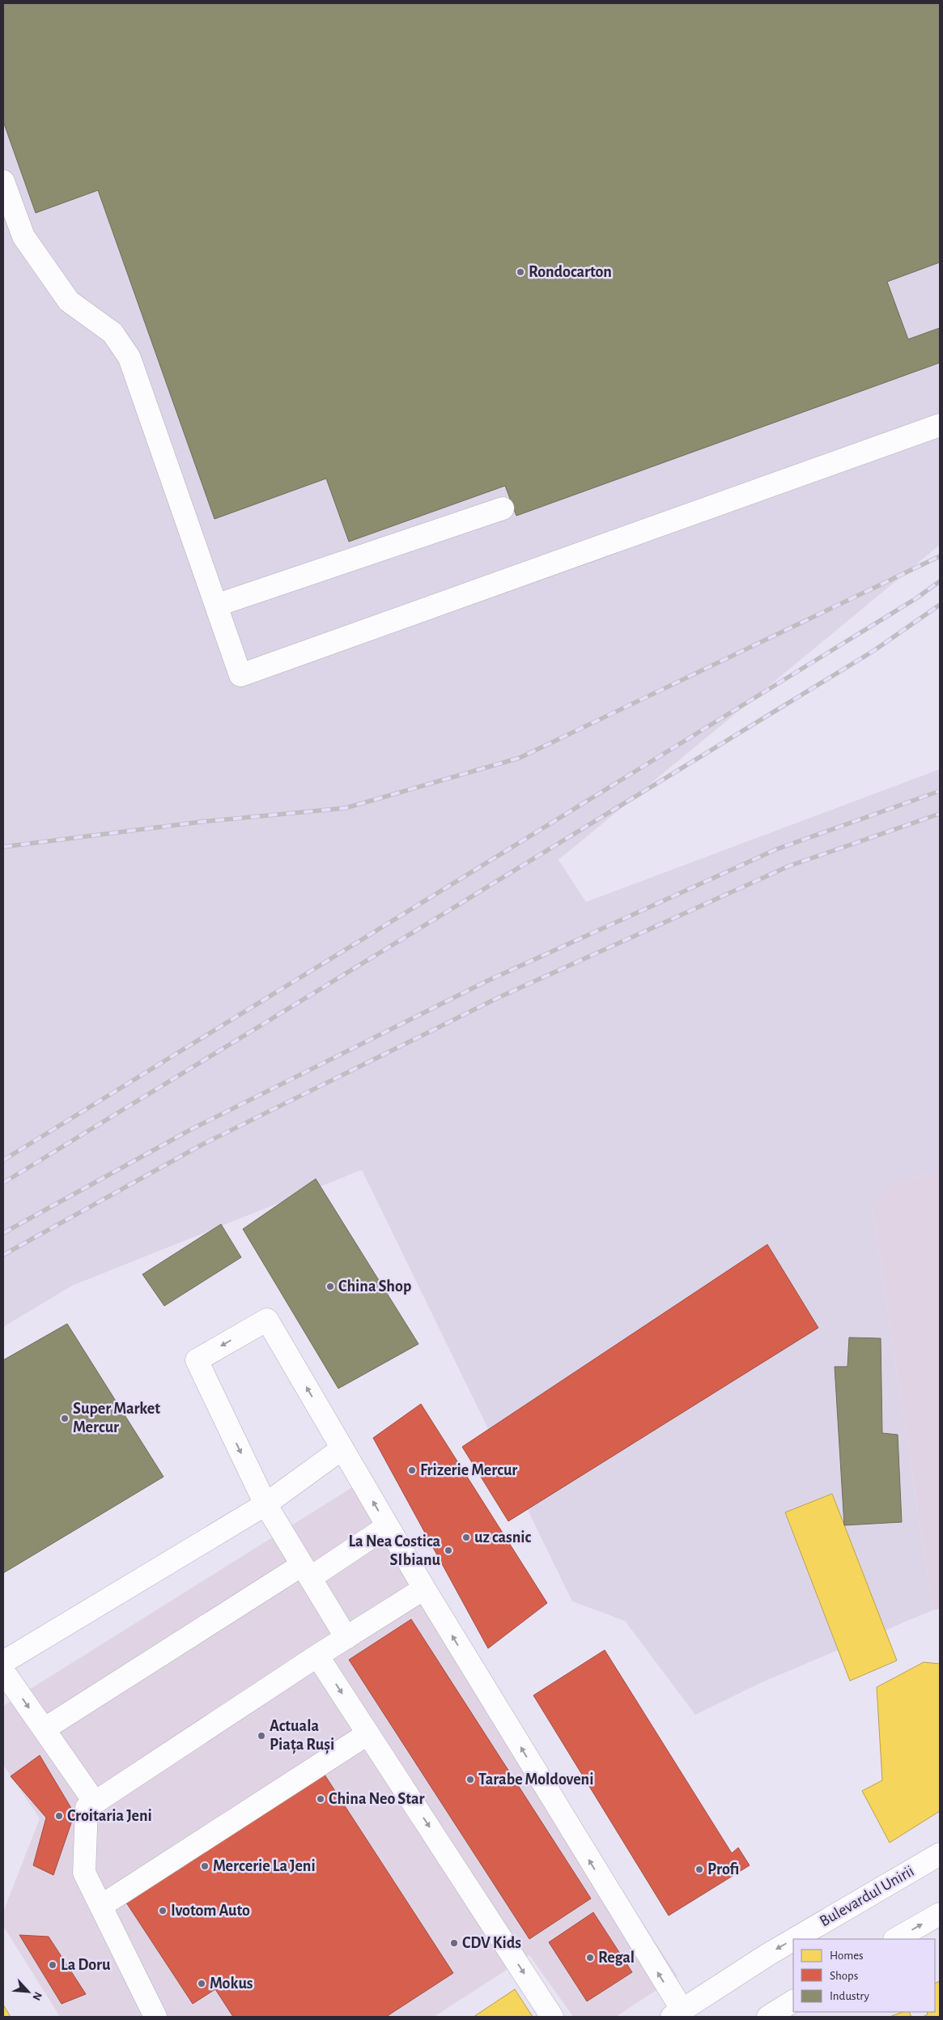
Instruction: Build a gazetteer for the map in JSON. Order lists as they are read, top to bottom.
{
  "streets": {
    "main road": ["Bulevardul Unirii"]
  },
  "one_way": ["Bulevardul Unirii"],
  "places": [
    "Rondocarton",
    "China Shop",
    "Super Market Mercur",
    "Frizerie Mercur",
    "uz casnic",
    "La Nea Costica SIbianu",
    "Actuala Piața Ruși",
    "Tarabe Moldoveni",
    "China Neo Star",
    "Croitaria Jeni",
    "Mercerie La Jeni",
    "Profi",
    "Ivotom Auto",
    "CDV Kids",
    "Regal",
    "La Doru",
    "Mokus"
  ],
  "legend": ["Homes", "Shops", "Industry"],
  "north": "bottom right"
}
